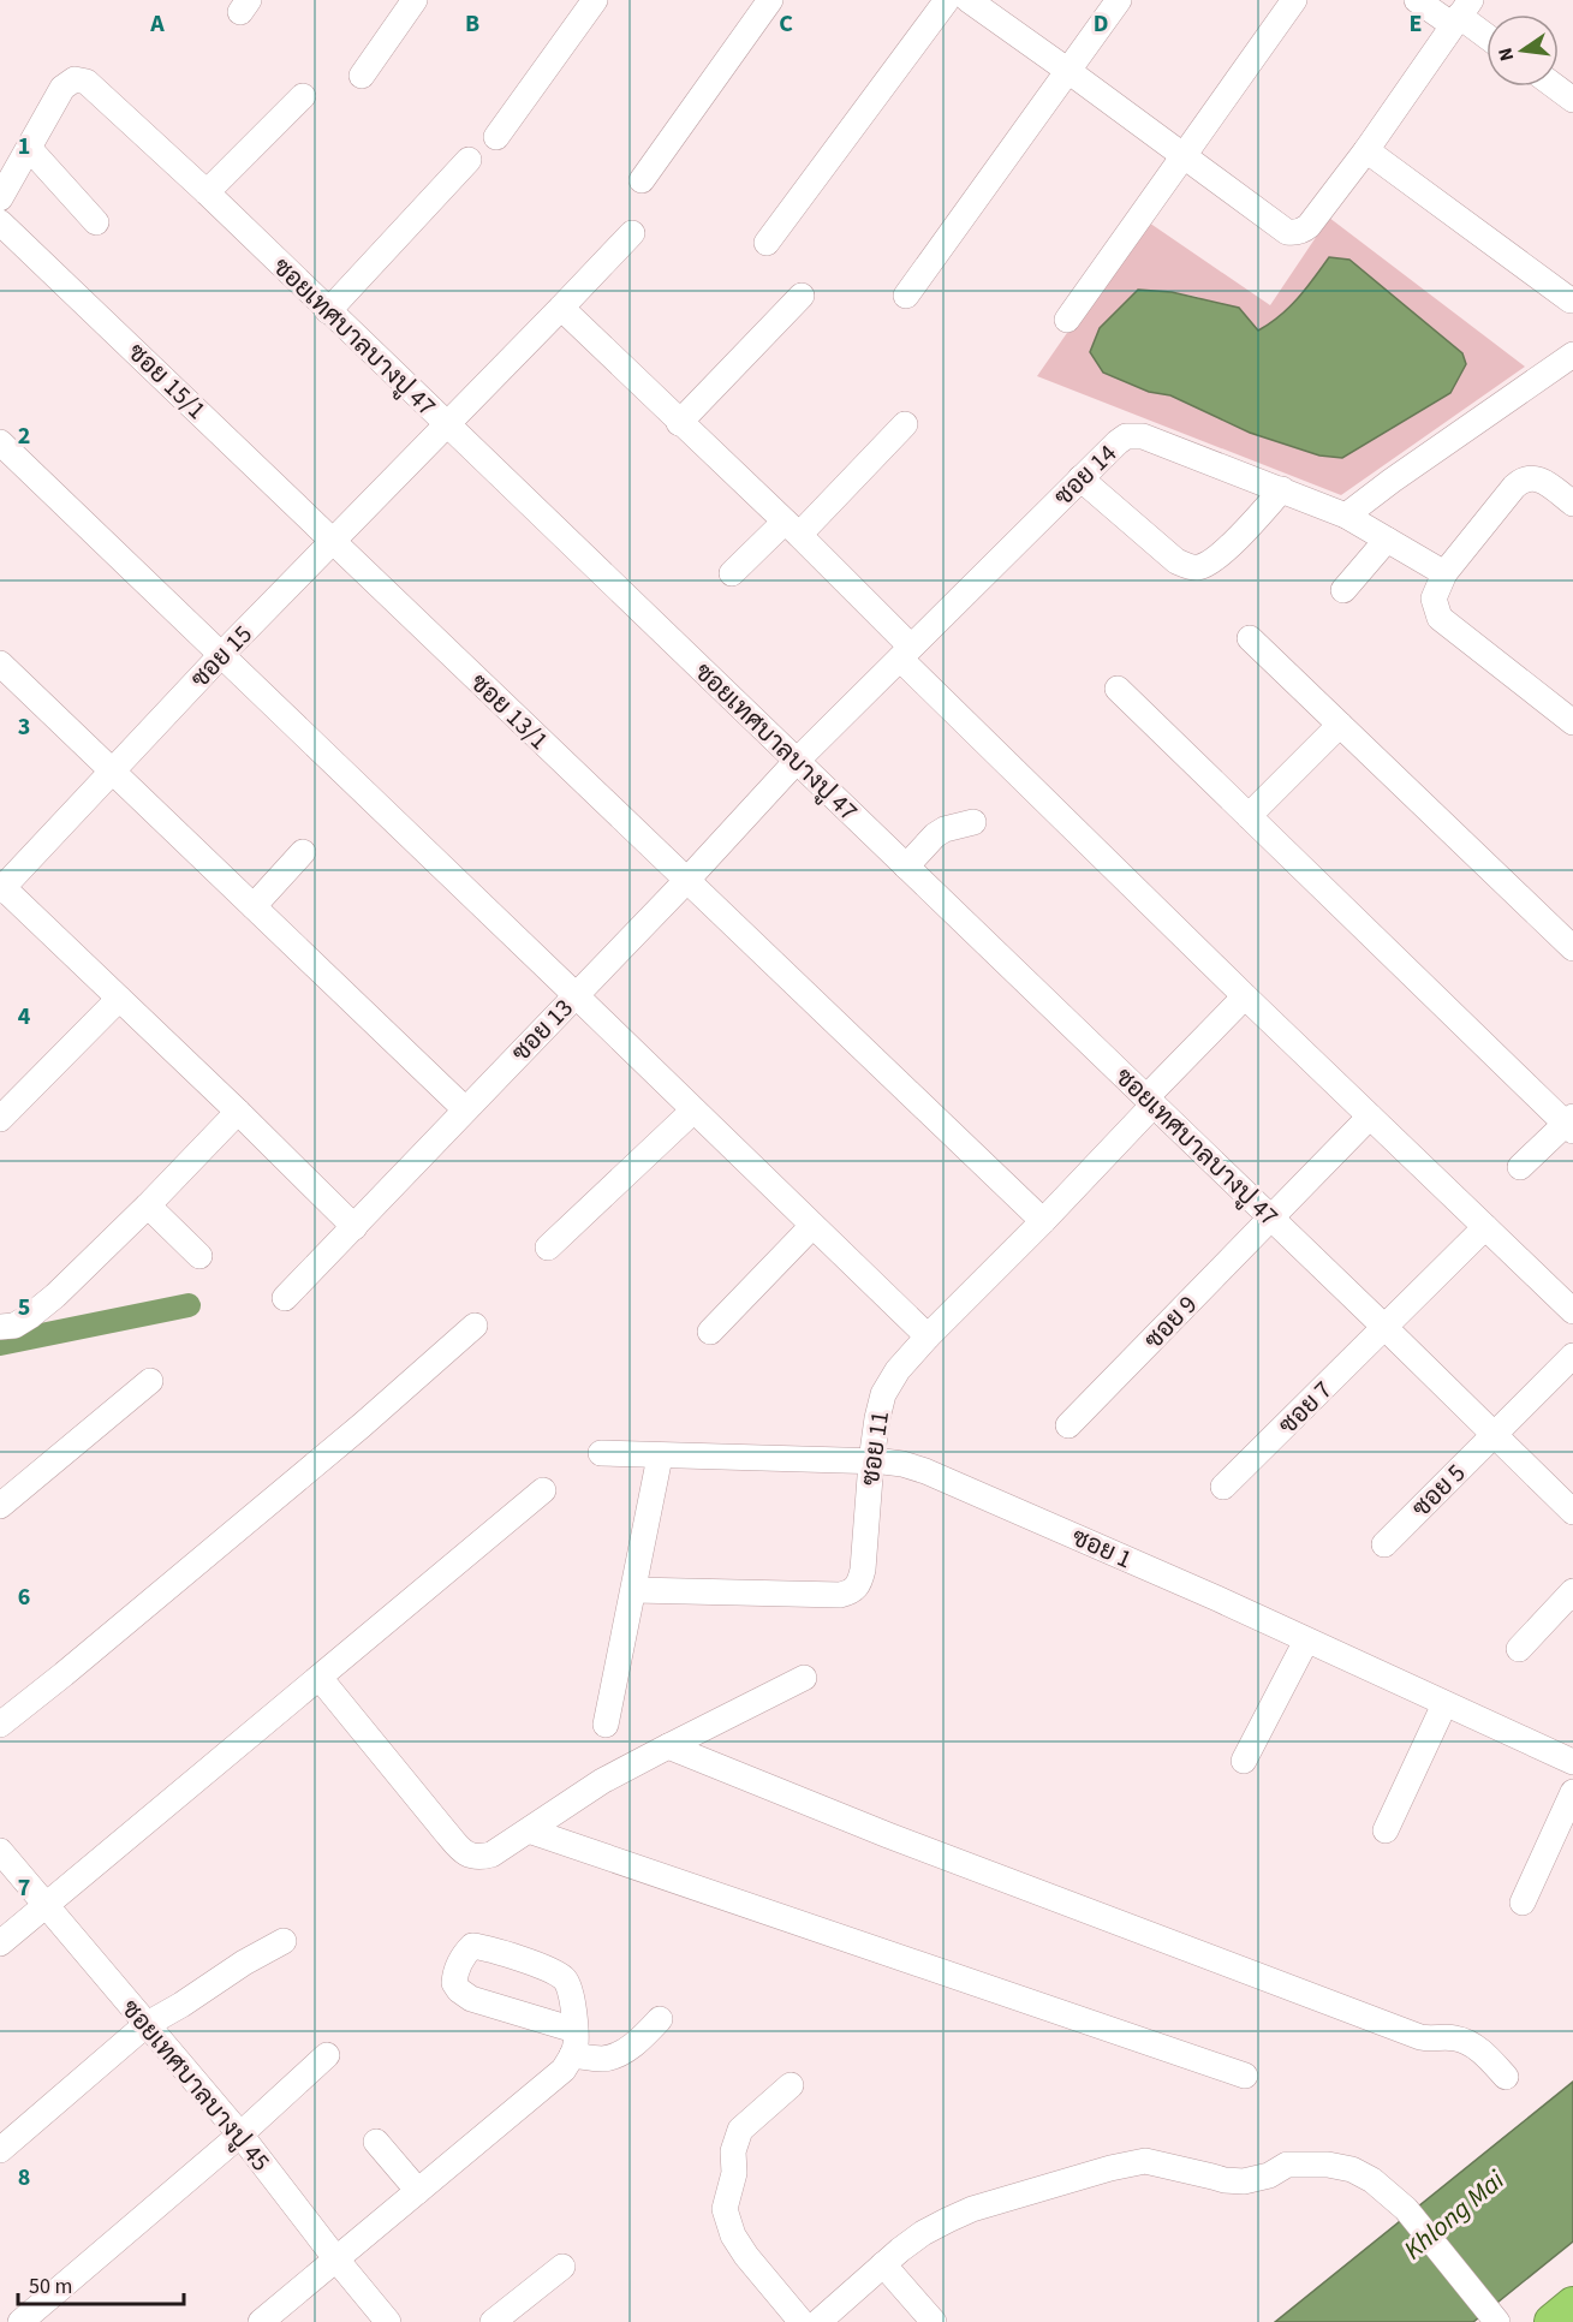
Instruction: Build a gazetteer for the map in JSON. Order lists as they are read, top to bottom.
{
  "streets": {
    "street": [
      "ซอยเทศบาลบางปู 47",
      "ซอย 15/1",
      "ซอย 14",
      "ซอย 15",
      "ซอย 13/1",
      "ซอย 13",
      "ซอย 9",
      "ซอย 7",
      "ซอย 11",
      "ซอย 5",
      "ซอย 1",
      "ซอยเทศบาลบางปู 45"
    ]
  },
  "crossings": [
    ["ซอยเทศบาลบางปู 47", "ซอย 14"],
    ["ซอยเทศบาลบางปู 47", "ซอย 15"],
    ["ซอยเทศบาลบางปู 47", "ซอย 13"],
    ["ซอยเทศบาลบางปู 47", "ซอย 9"],
    ["ซอยเทศบาลบางปู 47", "ซอย 7"],
    ["ซอยเทศบาลบางปู 47", "ซอย 11"],
    ["ซอยเทศบาลบางปู 47", "ซอย 5"],
    ["ซอย 15/1", "ซอย 15"],
    ["ซอย 15/1", "ซอย 13/1"],
    ["ซอย 14", "ซอย 13"],
    ["ซอย 15", "ซอย 13/1"],
    ["ซอย 13/1", "ซอย 13"],
    ["ซอย 13/1", "ซอย 11"],
    ["ซอย 11", "ซอย 1"]
  ],
  "water": ["Khlong Mai"],
  "scale_bar": "50 m",
  "north": "left",
  "grid": {
    "columns": [
      "A",
      "B",
      "C",
      "D",
      "E"
    ],
    "rows": [
      "1",
      "2",
      "3",
      "4",
      "5",
      "6",
      "7",
      "8"
    ]
  }
}
